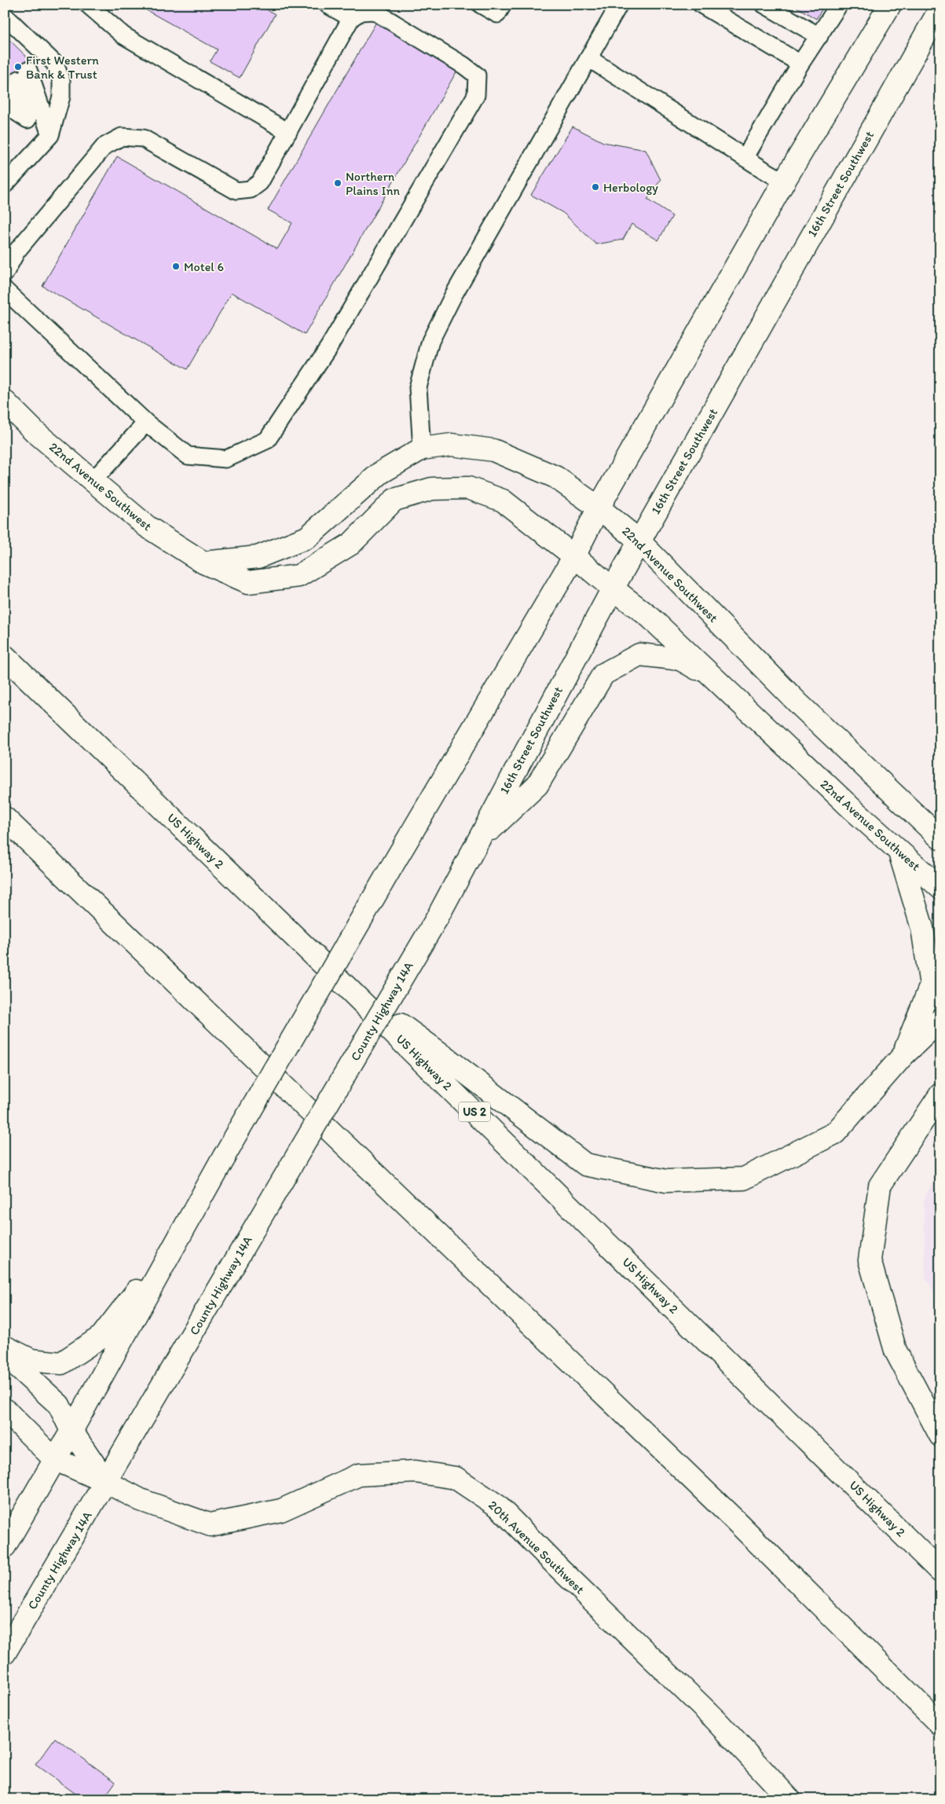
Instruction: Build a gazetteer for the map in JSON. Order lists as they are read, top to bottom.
{
  "streets": {
    "main road": [
      "16th Street Southwest",
      "22nd Avenue Southwest",
      "US Highway 2",
      "County Highway 14A",
      "US 2",
      "20th Avenue Southwest"
    ]
  },
  "crossings": [
    ["16th Street Southwest", "22nd Avenue Southwest"],
    ["16th Street Southwest", "County Highway 14A"],
    ["County Highway 14A", "20th Avenue Southwest"]
  ],
  "places": [
    "First Western Bank & Trust",
    "Northern Plains Inn",
    "Herbology",
    "Motel 6"
  ]
}
